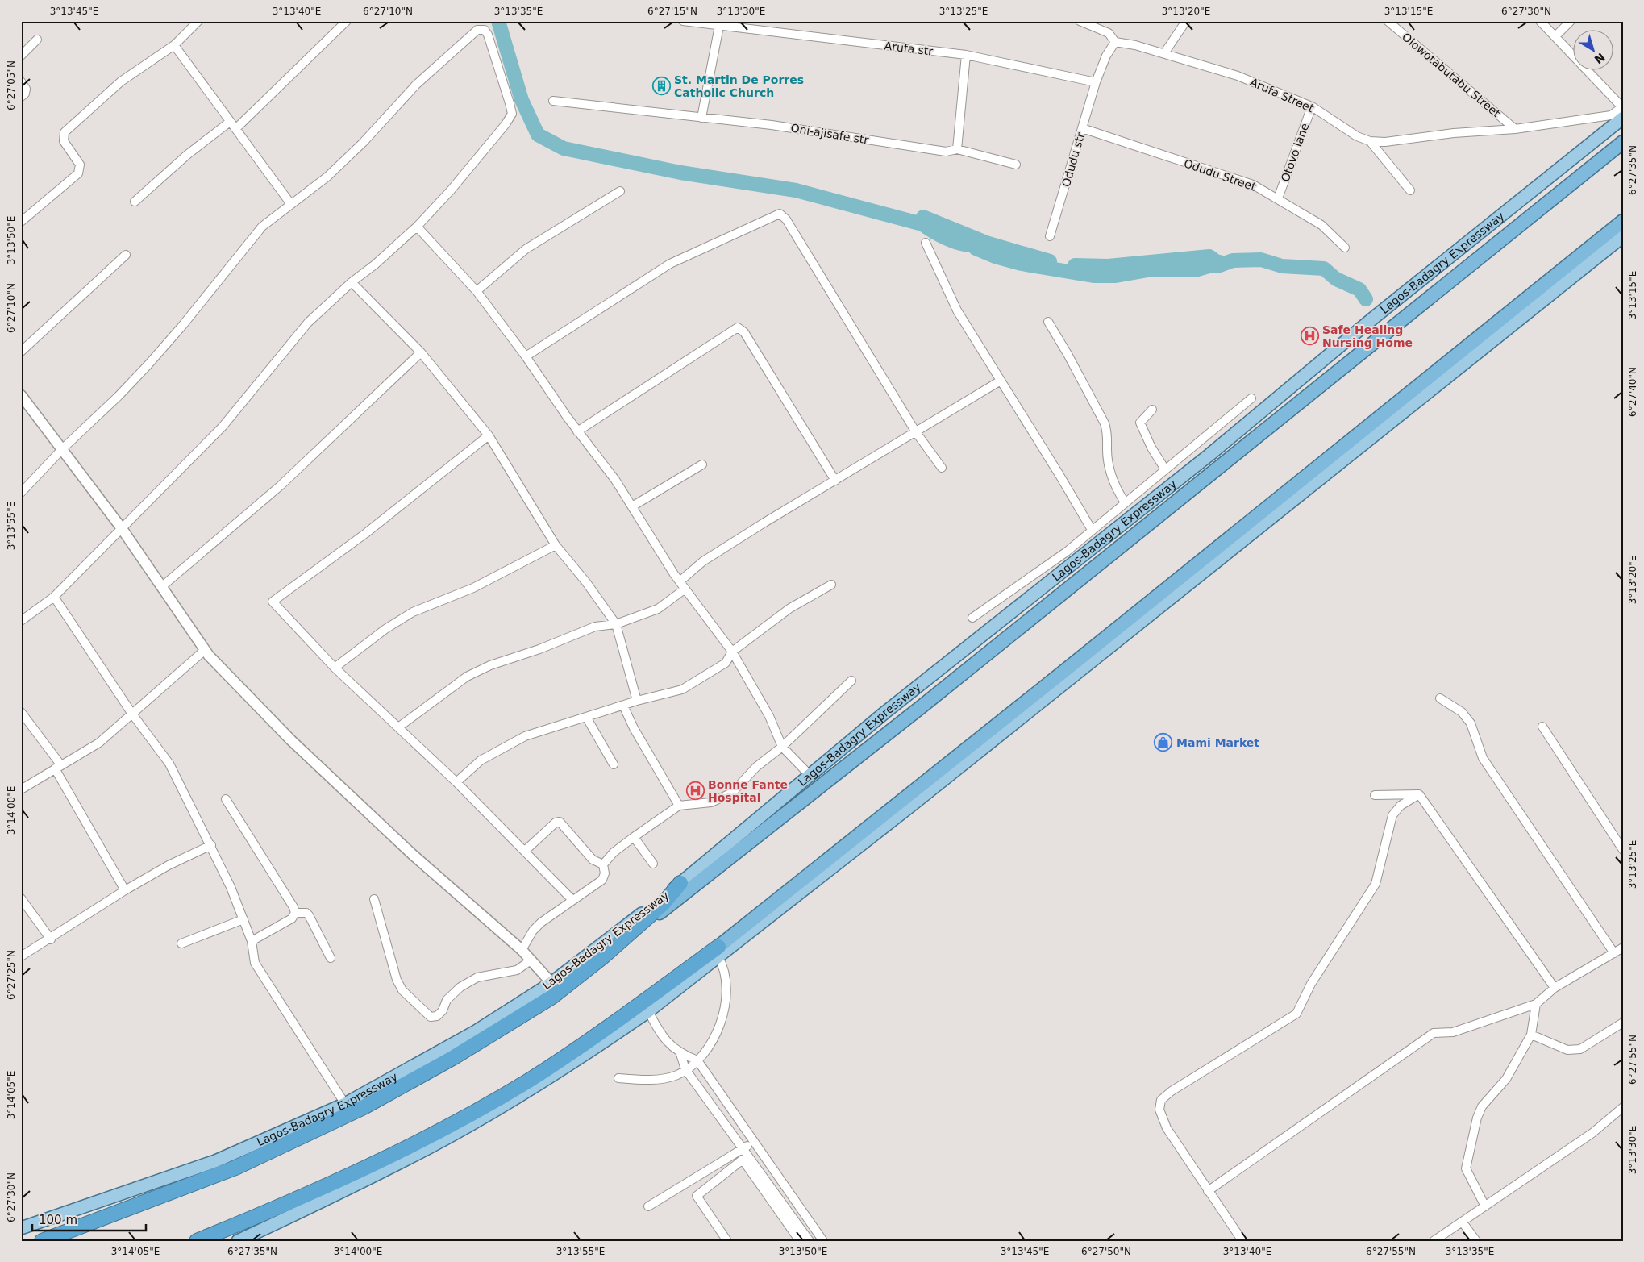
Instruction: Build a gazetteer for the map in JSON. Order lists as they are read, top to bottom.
{
  "streets": {
    "highway": ["Lagos-Badagry Expressway"],
    "street": [
      "Arufa str",
      "Olowotabutabu Street",
      "Arufa Street",
      "Oni-ajisafe str",
      "Otovo lane",
      "Odudu str",
      "Odudu Street"
    ]
  },
  "crossings": [
    ["Arufa str", "Odudu str"],
    ["Olowotabutabu Street", "Arufa Street"],
    ["Arufa Street", "Otovo lane"],
    ["Arufa Street", "Lagos-Badagry Expressway"],
    ["Otovo lane", "Odudu Street"],
    ["Odudu str", "Odudu Street"]
  ],
  "places": {
    "building": ["St. Martin De Porres Catholic Church"],
    "hospital": ["Safe Healing Nursing Home", "Bonne Fante Hospital"],
    "shop": ["Mami Market"]
  },
  "scale_bar": "100 m",
  "north": "bottom right",
  "coordinates": [
    "3°13'45\"E",
    "3°13'40\"E",
    "6°27'10\"N",
    "3°13'35\"E",
    "6°27'15\"N",
    "3°13'30\"E",
    "3°13'25\"E",
    "3°13'20\"E",
    "3°13'15\"E",
    "6°27'30\"N",
    "6°27'05\"N",
    "6°27'35\"N",
    "3°13'50\"E",
    "6°27'40\"N",
    "3°13'55\"E",
    "3°14'00\"E",
    "6°27'25\"N",
    "6°27'55\"N",
    "3°14'05\"E",
    "6°27'50\"N"
  ]
}
